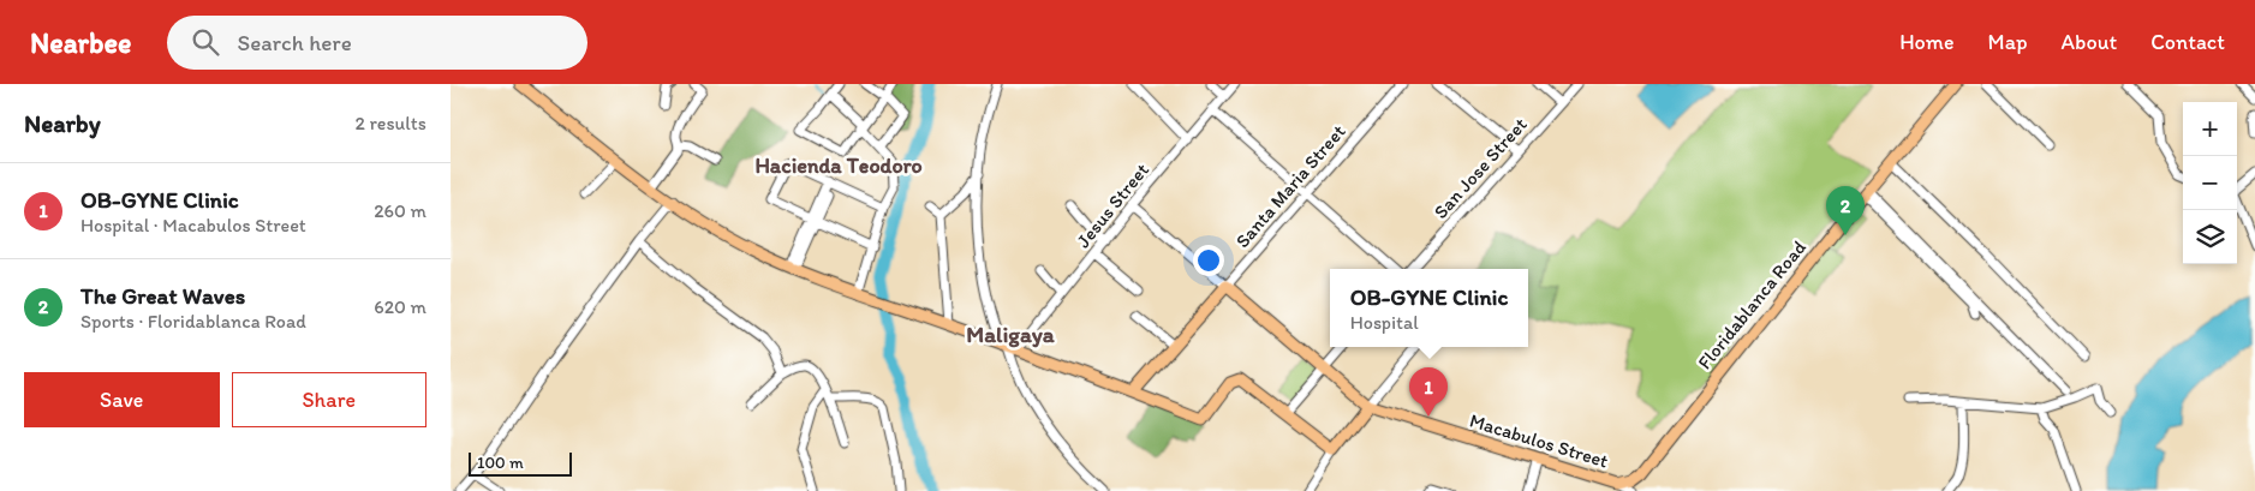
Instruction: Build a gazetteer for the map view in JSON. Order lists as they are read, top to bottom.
{
  "streets": {
    "main road": ["Santa Maria Street", "Floridablanca Road", "Macabulos Street"],
    "street": ["San Jose Street", "Jesus Street"]
  },
  "crossings": [
    ["Santa Maria Street", "Macabulos Street"],
    ["Jesus Street", "Macabulos Street"],
    ["Floridablanca Road", "Macabulos Street"]
  ],
  "districts": ["Hacienda Teodoro", "Maligaya"],
  "scale_bar": "100 m",
  "page": {
    "header": "Nearbee",
    "search": "Search here",
    "nav": [
      "Home",
      "Map",
      "About",
      "Contact"
    ],
    "heading": ["Nearby", "2 results"],
    "map_buttons": ["+", "−"],
    "list": [
      {
        "mark": "1",
        "name": "OB-GYNE Clinic",
        "note": "Hospital · Macabulos Street",
        "value": "260 m"
      },
      {
        "mark": "2",
        "name": "The Great Waves",
        "note": "Sports · Floridablanca Road",
        "value": "620 m"
      }
    ],
    "pins": ["2", "1"],
    "popup": ["OB-GYNE Clinic", "Hospital"],
    "buttons": ["Save", "Share"],
    "scale": "100 m"
  }
}
